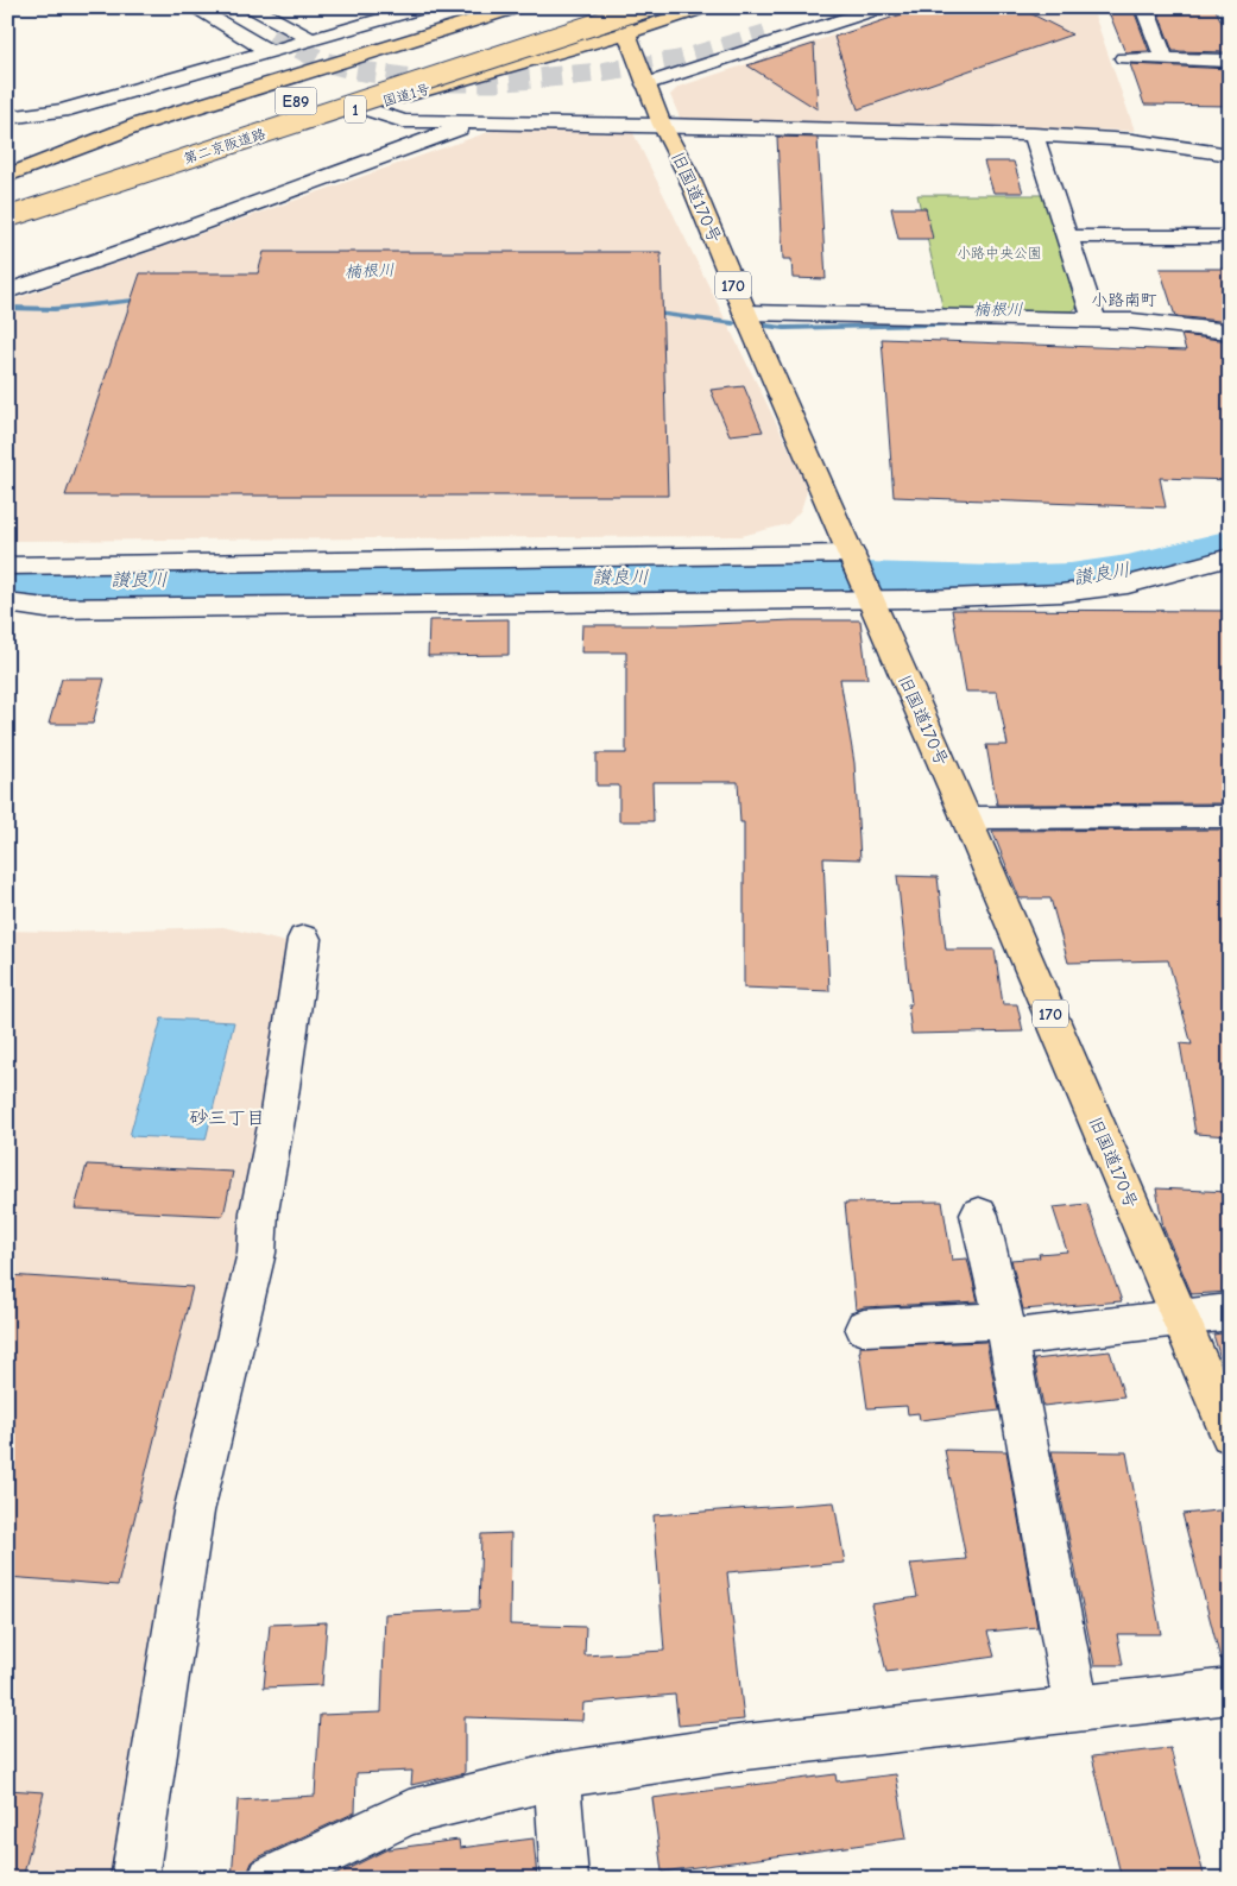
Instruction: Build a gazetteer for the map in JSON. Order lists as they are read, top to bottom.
{
  "streets": {
    "highway": [
      "国道1号",
      "E89",
      "1",
      "第二京阪道路",
      "旧国道170号",
      "170"
    ]
  },
  "crossings": [
    ["国道1号", "第二京阪道路"],
    ["国道1号", "旧国道170号"]
  ],
  "districts": ["小路南町", "砂三丁目"],
  "water": ["楠根川", "讃良川"],
  "parks": ["小路中央公園"]
}
